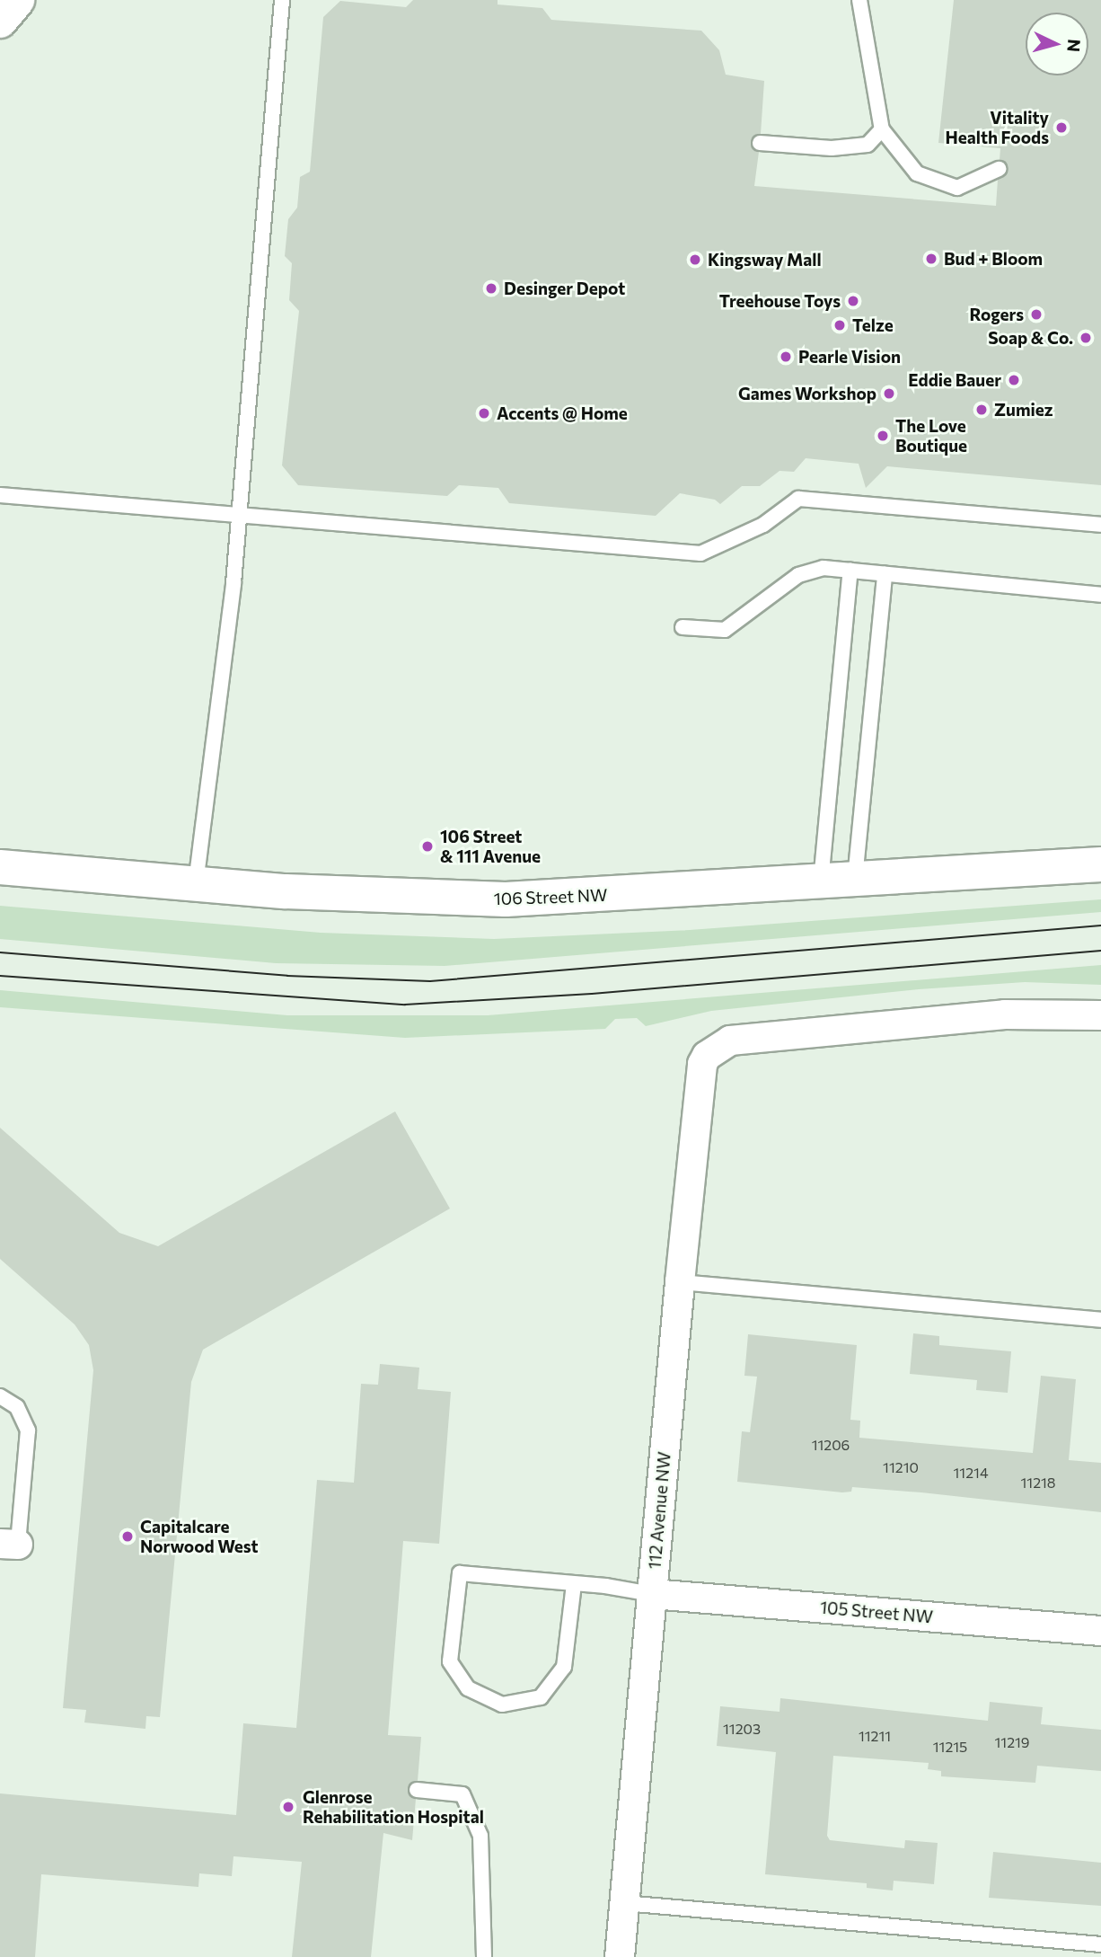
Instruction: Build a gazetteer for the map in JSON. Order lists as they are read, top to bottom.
{
  "streets": {
    "street": ["106 Street NW", "112 Avenue NW", "105 Street NW"]
  },
  "crossings": [
    ["112 Avenue NW", "105 Street NW"]
  ],
  "places": [
    "Vitality Health Foods",
    "Bud + Bloom",
    "Kingsway Mall",
    "Desinger Depot",
    "Treehouse Toys",
    "Rogers",
    "Telze",
    "Soap & Co.",
    "Pearle Vision",
    "Eddie Bauer",
    "Games Workshop",
    "Zumiez",
    "Accents @ Home",
    "The Love Boutique",
    "106 Street & 111 Avenue",
    "Capitalcare Norwood West",
    "Glenrose Rehabilitation Hospital"
  ],
  "house_numbers": [
    "11206",
    "11210",
    "11214",
    "11218",
    "11203",
    "11211",
    "11219",
    "11215"
  ],
  "north": "right"
}
